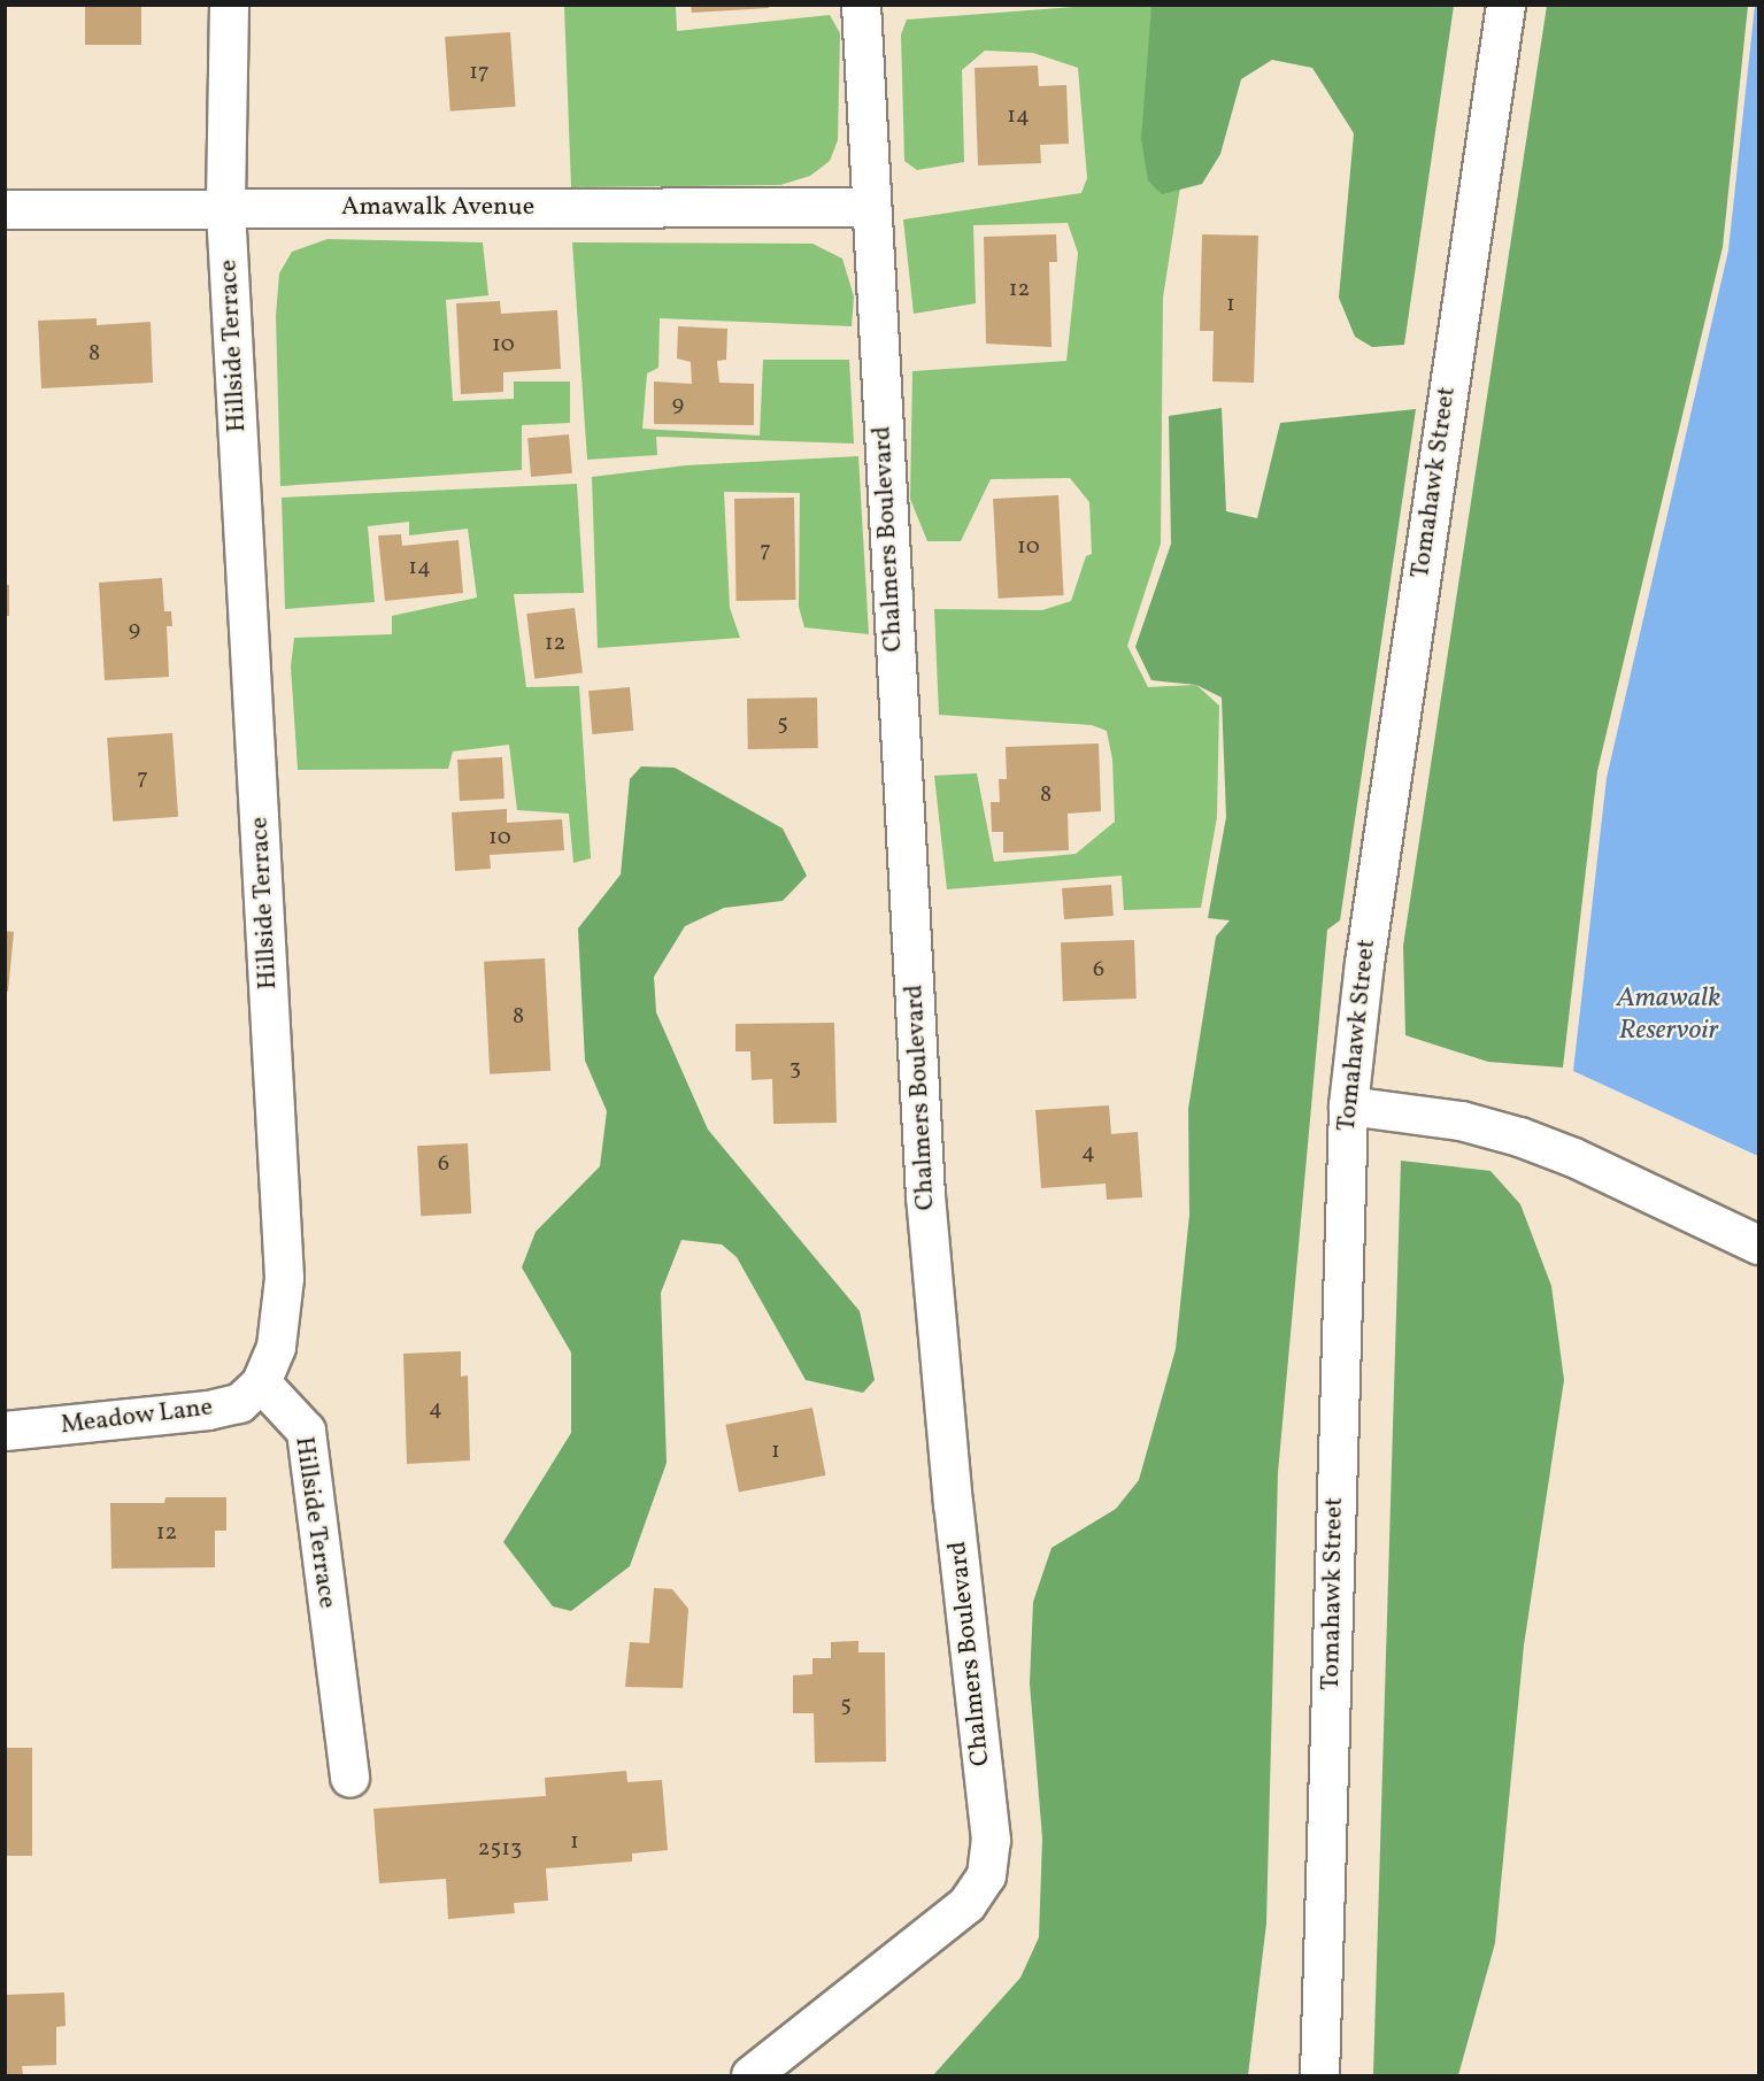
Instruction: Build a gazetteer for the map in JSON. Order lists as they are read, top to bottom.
{
  "streets": {
    "street": [
      "Amawalk Avenue",
      "Hillside Terrace",
      "Tomahawk Street",
      "Chalmers Boulevard",
      "Meadow Lane"
    ]
  },
  "crossings": [
    ["Amawalk Avenue", "Hillside Terrace"],
    ["Amawalk Avenue", "Chalmers Boulevard"],
    ["Hillside Terrace", "Meadow Lane"]
  ],
  "water": ["Amawalk Reservoir"],
  "house_numbers": [
    "17",
    "14",
    "12",
    "1",
    "10",
    "8",
    "9",
    "10",
    "7",
    "14",
    "9",
    "12",
    "5",
    "7",
    "8",
    "10",
    "6",
    "8",
    "3",
    "4",
    "6",
    "4",
    "1",
    "12",
    "5",
    "1",
    "2513"
  ]
}
